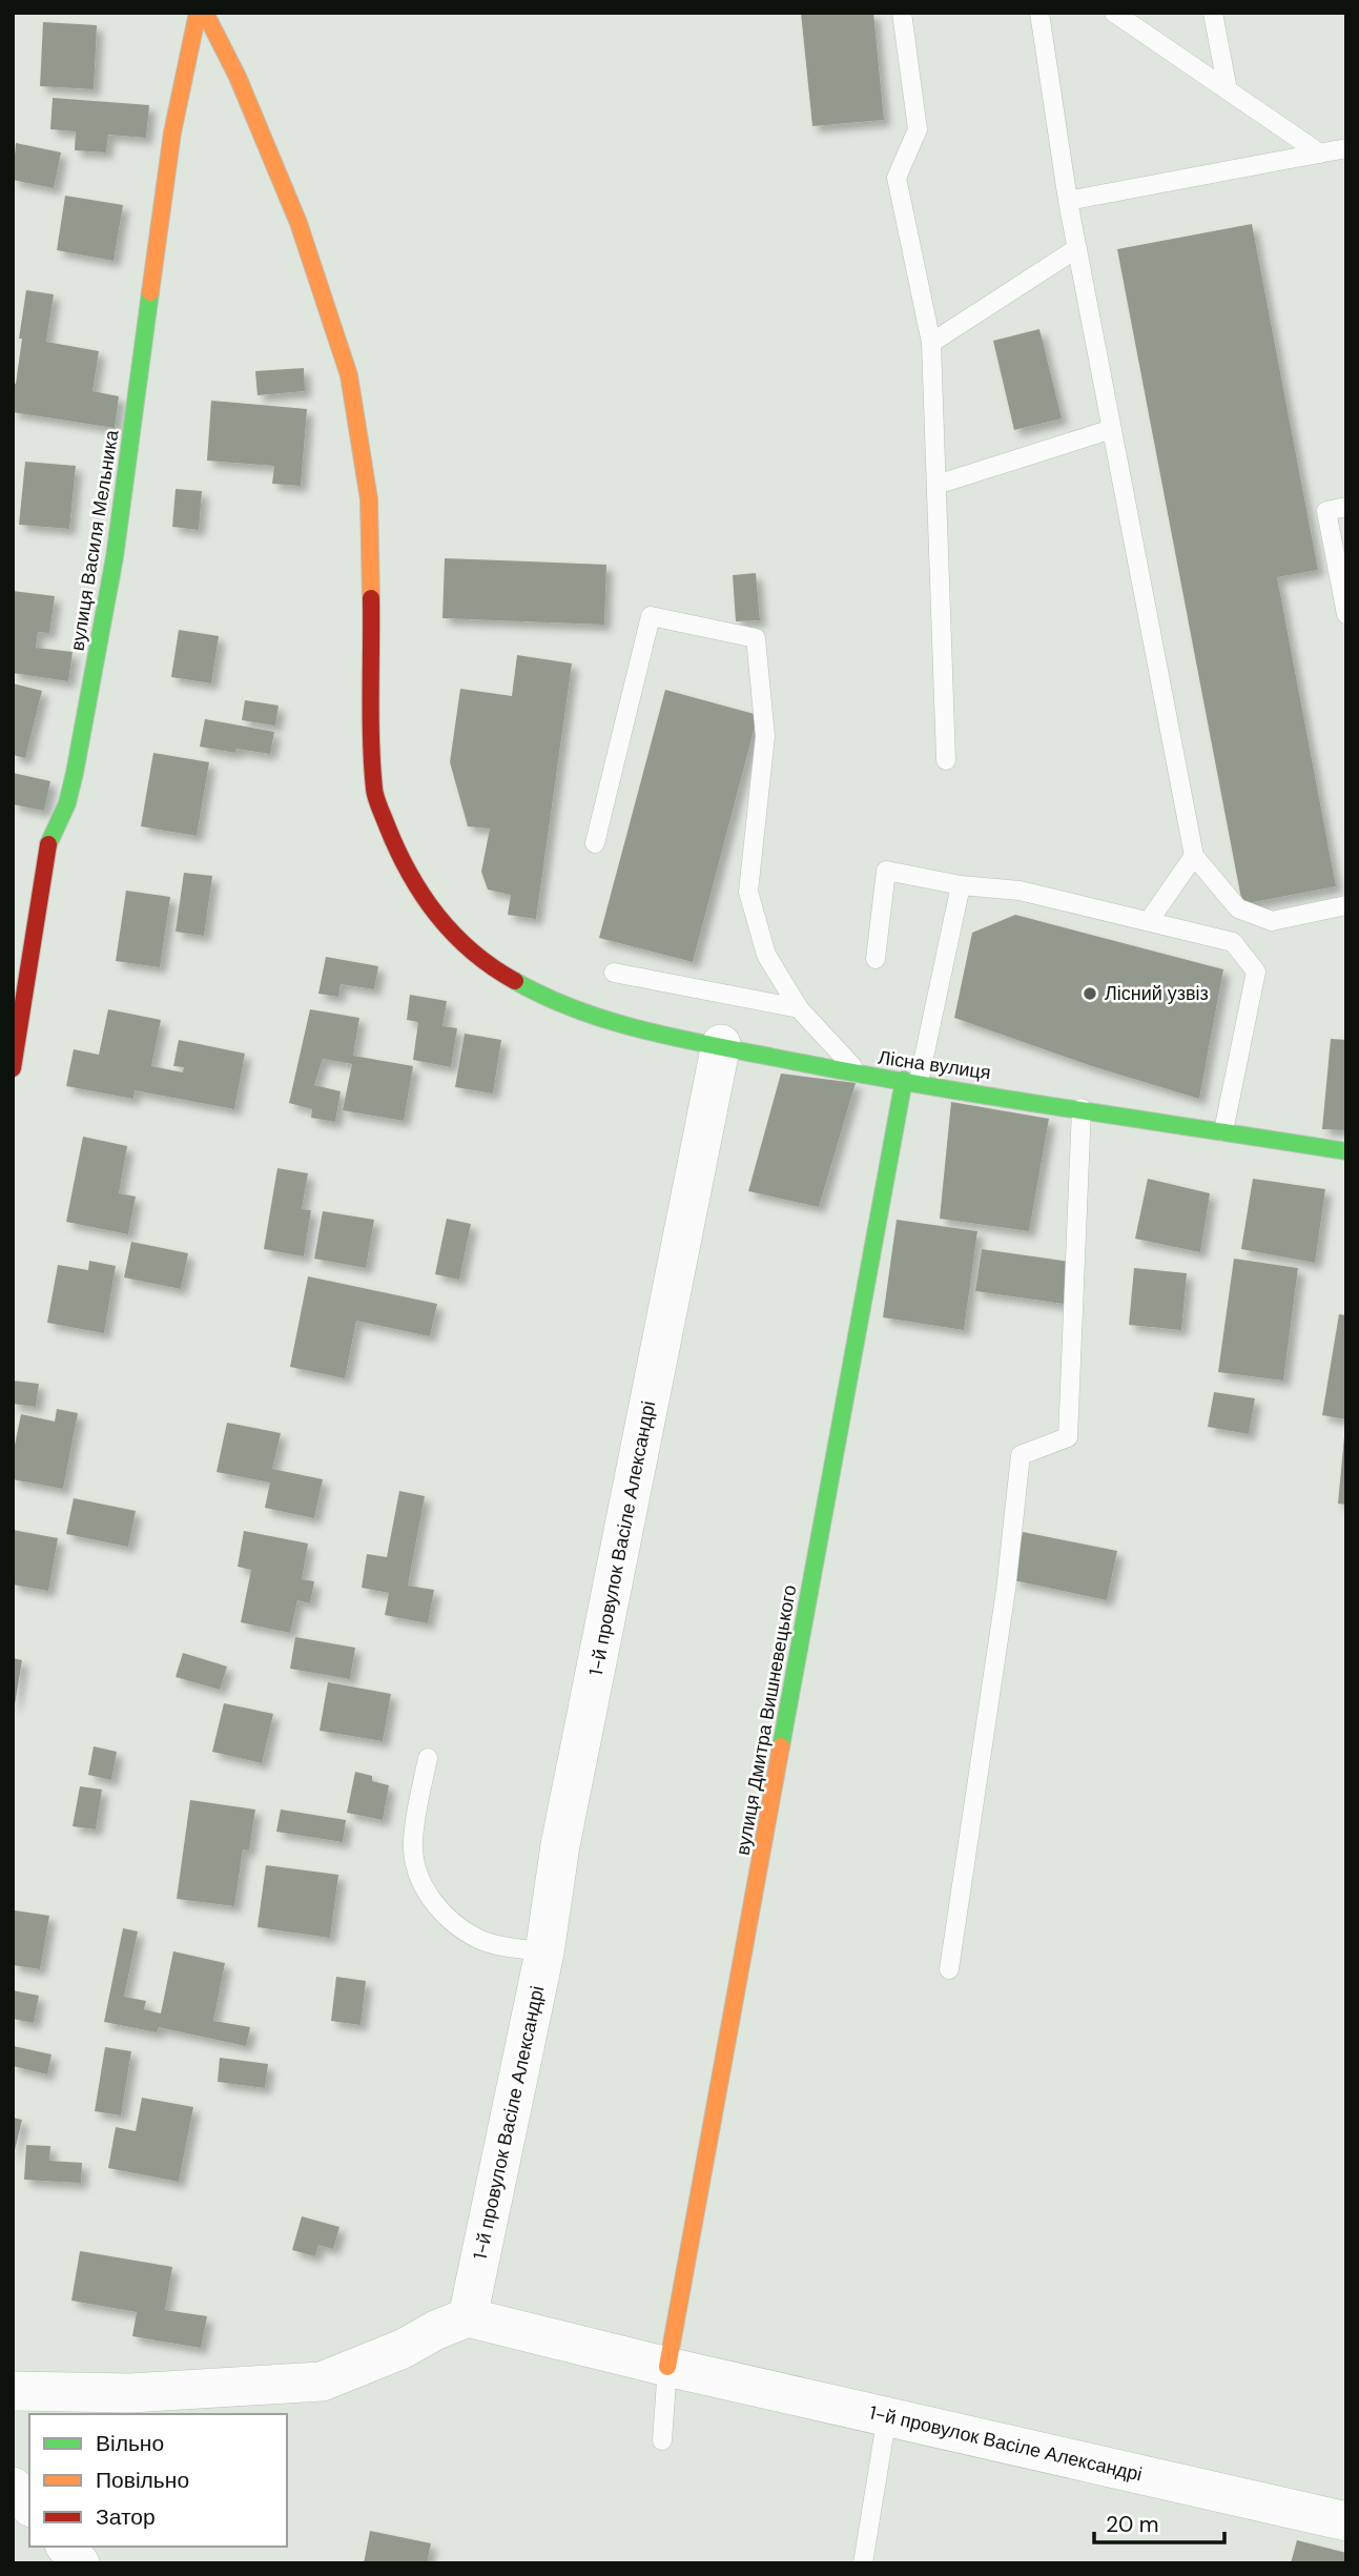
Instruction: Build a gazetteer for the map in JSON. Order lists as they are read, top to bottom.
{
  "streets": {
    "street": [
      "вулиця Василя Мельника",
      "Лісна вулиця",
      "1-й провулок Васіле Александрі",
      "вулиця Дмитра Вишневецького"
    ]
  },
  "crossings": [
    ["Лісна вулиця", "1-й провулок Васіле Александрі"],
    ["Лісна вулиця", "вулиця Дмитра Вишневецького"],
    ["1-й провулок Васіле Александрі", "вулиця Дмитра Вишневецького"]
  ],
  "places": ["Лісний узвіз"],
  "legend": ["Вільно", "Повільно", "Затор"],
  "scale_bar": "20 m"
}
